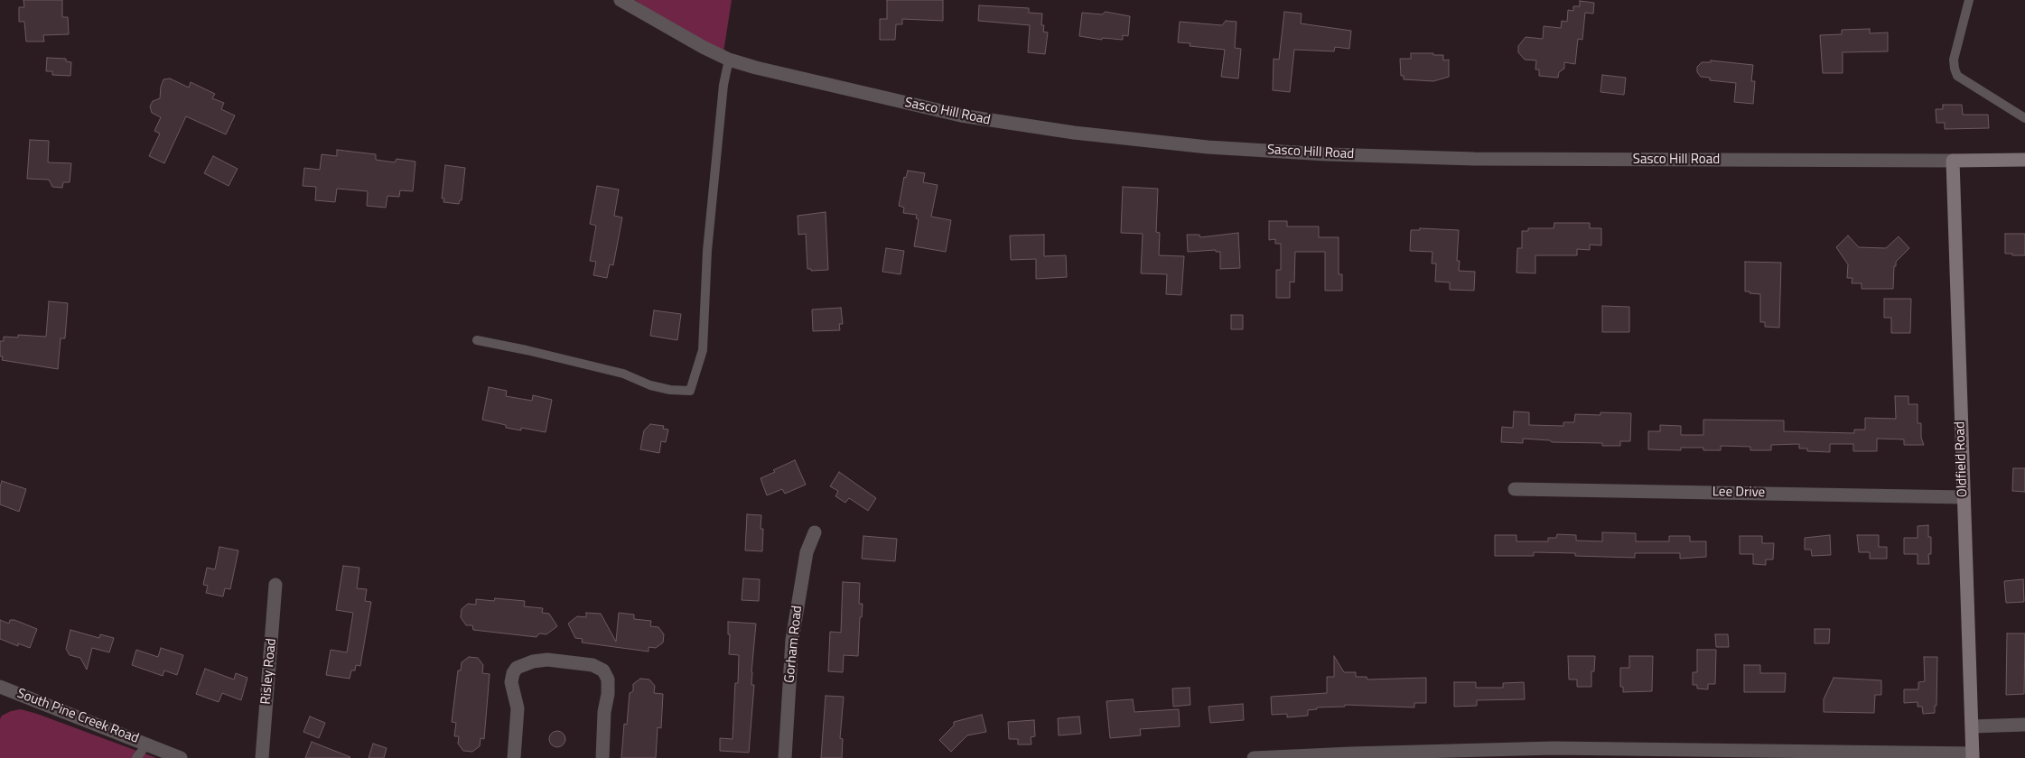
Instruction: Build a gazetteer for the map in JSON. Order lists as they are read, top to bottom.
{
  "streets": {
    "street": [
      "Sasco Hill Road",
      "Oldfield Road",
      "Lee Drive",
      "Gorham Road",
      "Risley Road",
      "South Pine Creek Road"
    ]
  },
  "crossings": [
    ["Sasco Hill Road", "Oldfield Road"],
    ["Oldfield Road", "Lee Drive"]
  ]
}
